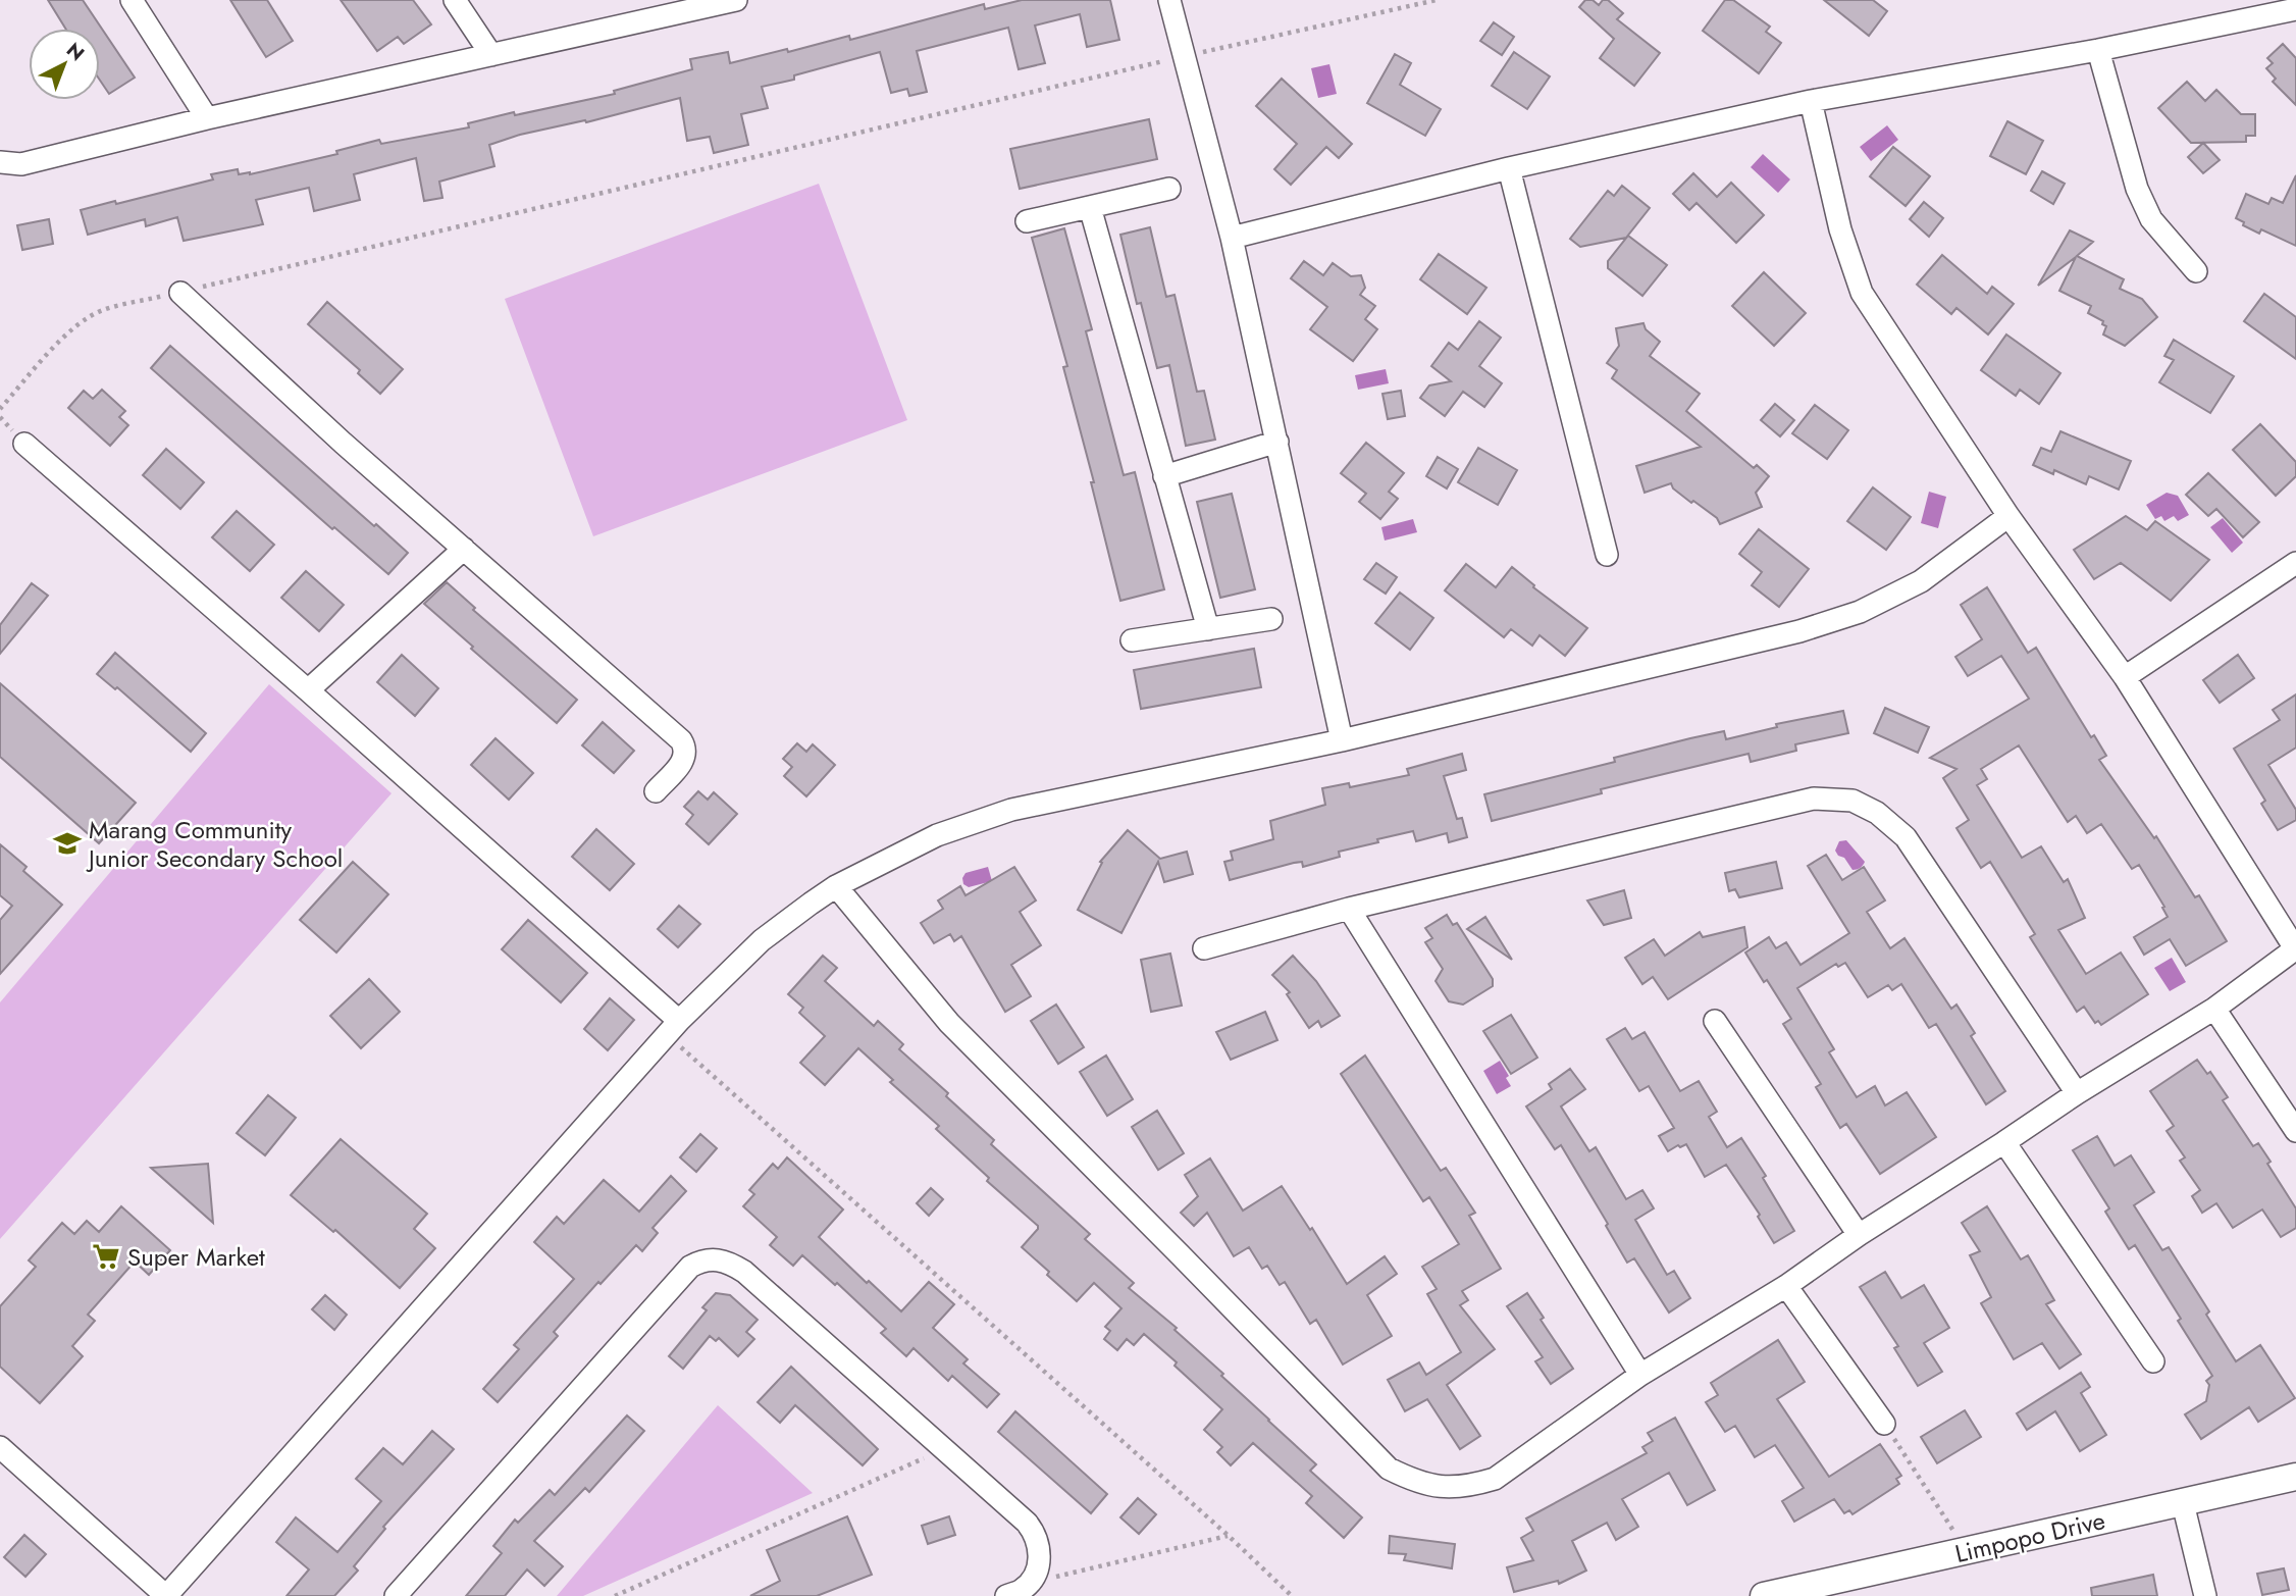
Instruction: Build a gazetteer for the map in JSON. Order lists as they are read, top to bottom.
{
  "streets": {
    "street": ["Limpopo Drive"]
  },
  "places": {
    "school or university": ["Marang Community Junior Secondary School"],
    "supermarket": ["Super Market"]
  },
  "north": "top right"
}
